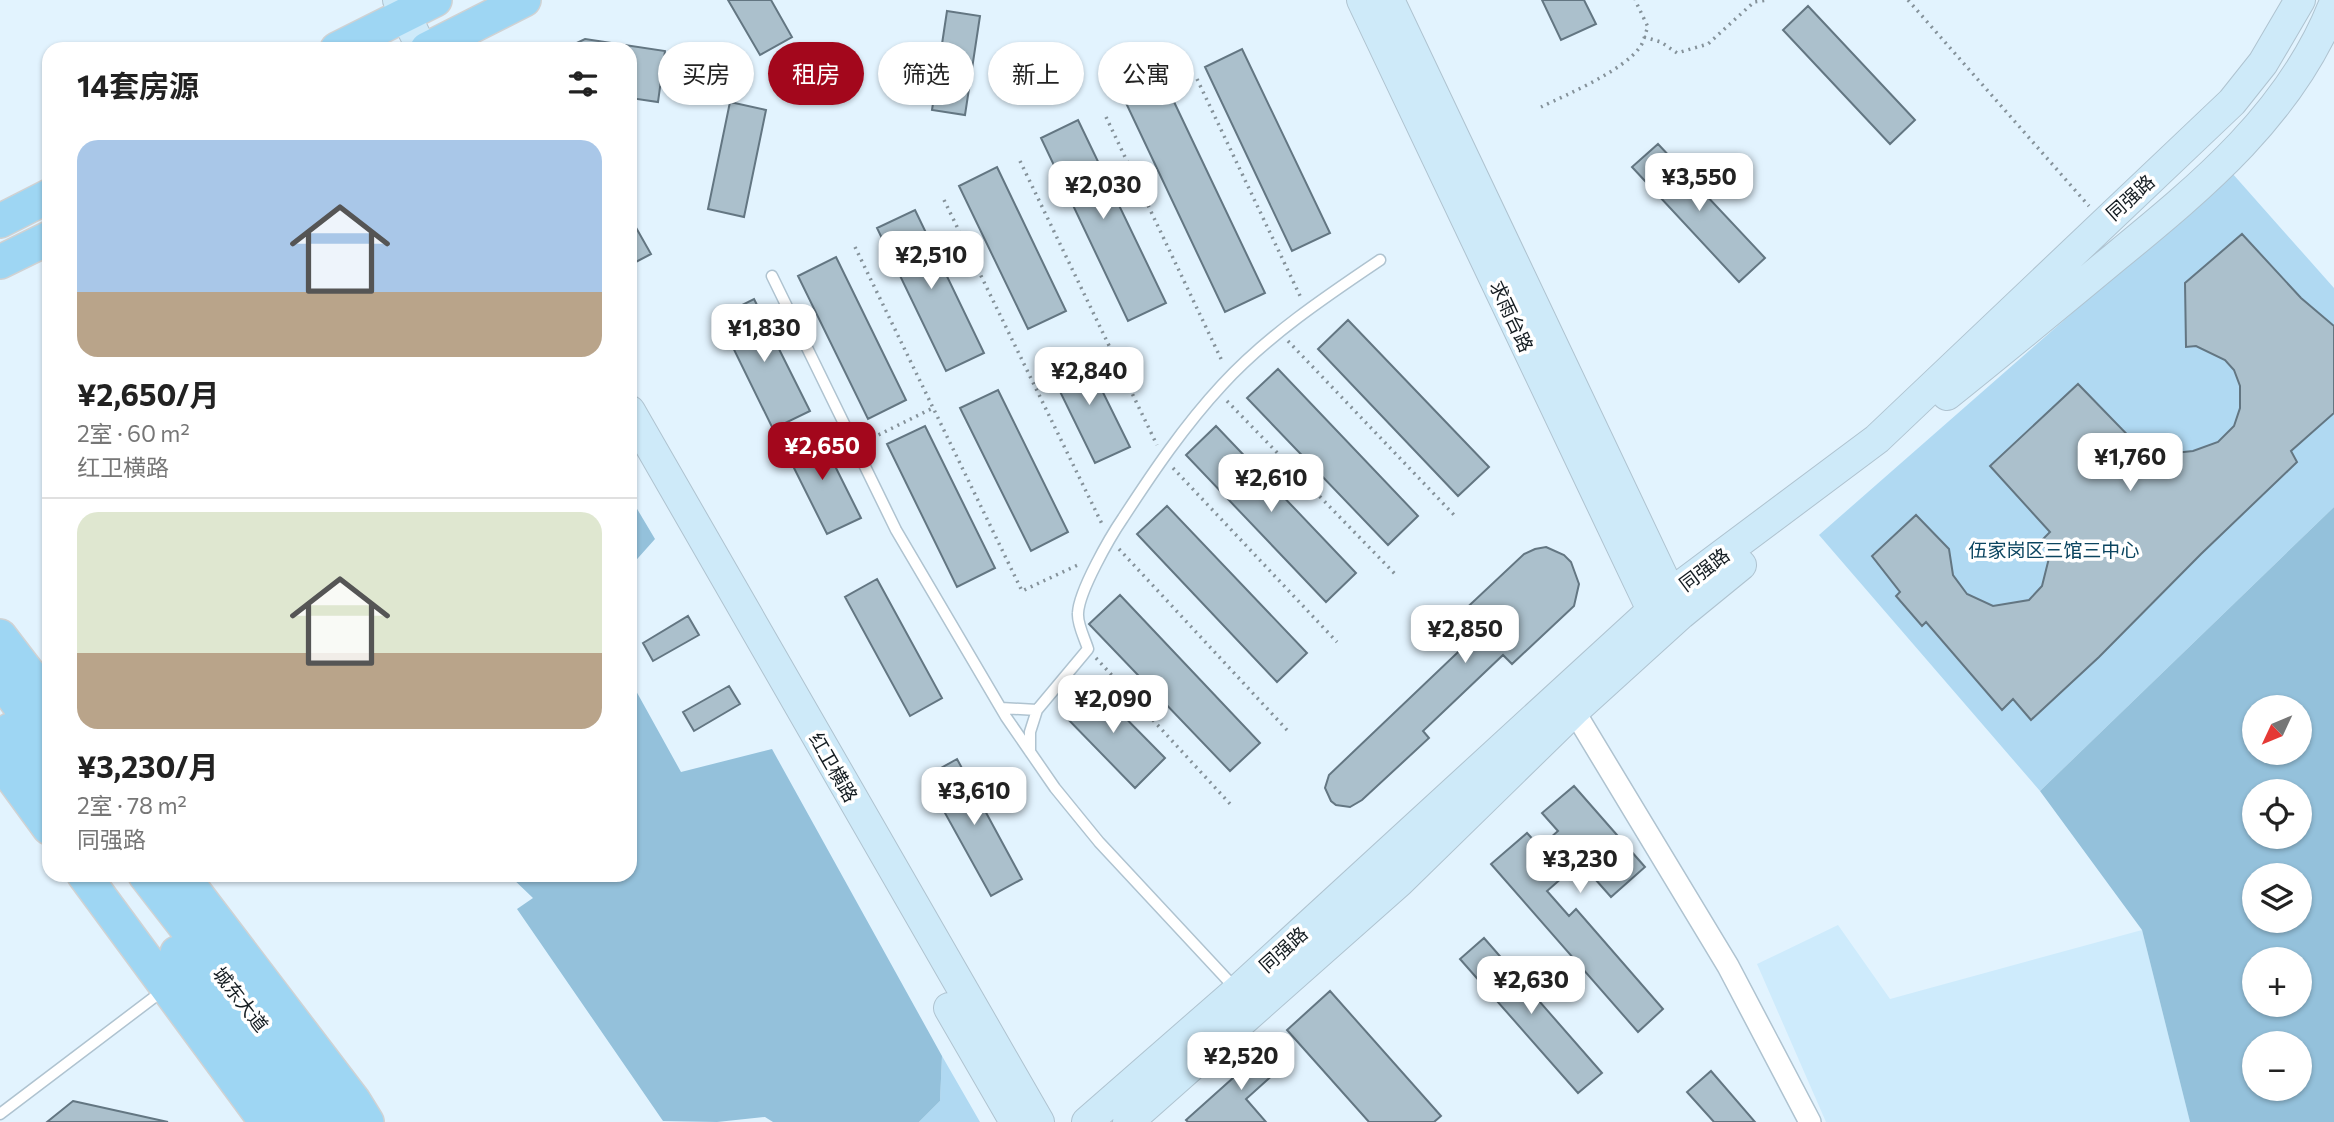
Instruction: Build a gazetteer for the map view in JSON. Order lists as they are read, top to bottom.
{
  "streets": {
    "main road": [
      "同强路",
      "求雨台路",
      "红卫横路",
      "城东大道"
    ]
  },
  "crossings": [
    ["同强路", "求雨台路"]
  ],
  "parks": ["伍家岗区三馆三中心"],
  "north": "bottom left",
  "page": {
    "chip": [
      "买房",
      "租房",
      "筛选",
      "新上",
      "公寓"
    ],
    "heading": "14套房源",
    "list": [
      {
        "name": "¥2,650/月",
        "note": "2室 · 60 m² · 红卫横路"
      },
      {
        "name": "¥3,230/月",
        "note": "2室 · 78 m² · 同强路"
      }
    ],
    "price": [
      "¥3,550",
      "¥2,030",
      "¥2,510",
      "¥1,830",
      "¥2,840",
      "¥2,650",
      "¥1,760",
      "¥2,610",
      "¥2,850",
      "¥2,090",
      "¥3,610",
      "¥3,230",
      "¥2,630",
      "¥2,520"
    ],
    "map_buttons": ["+", "−"]
  }
}
